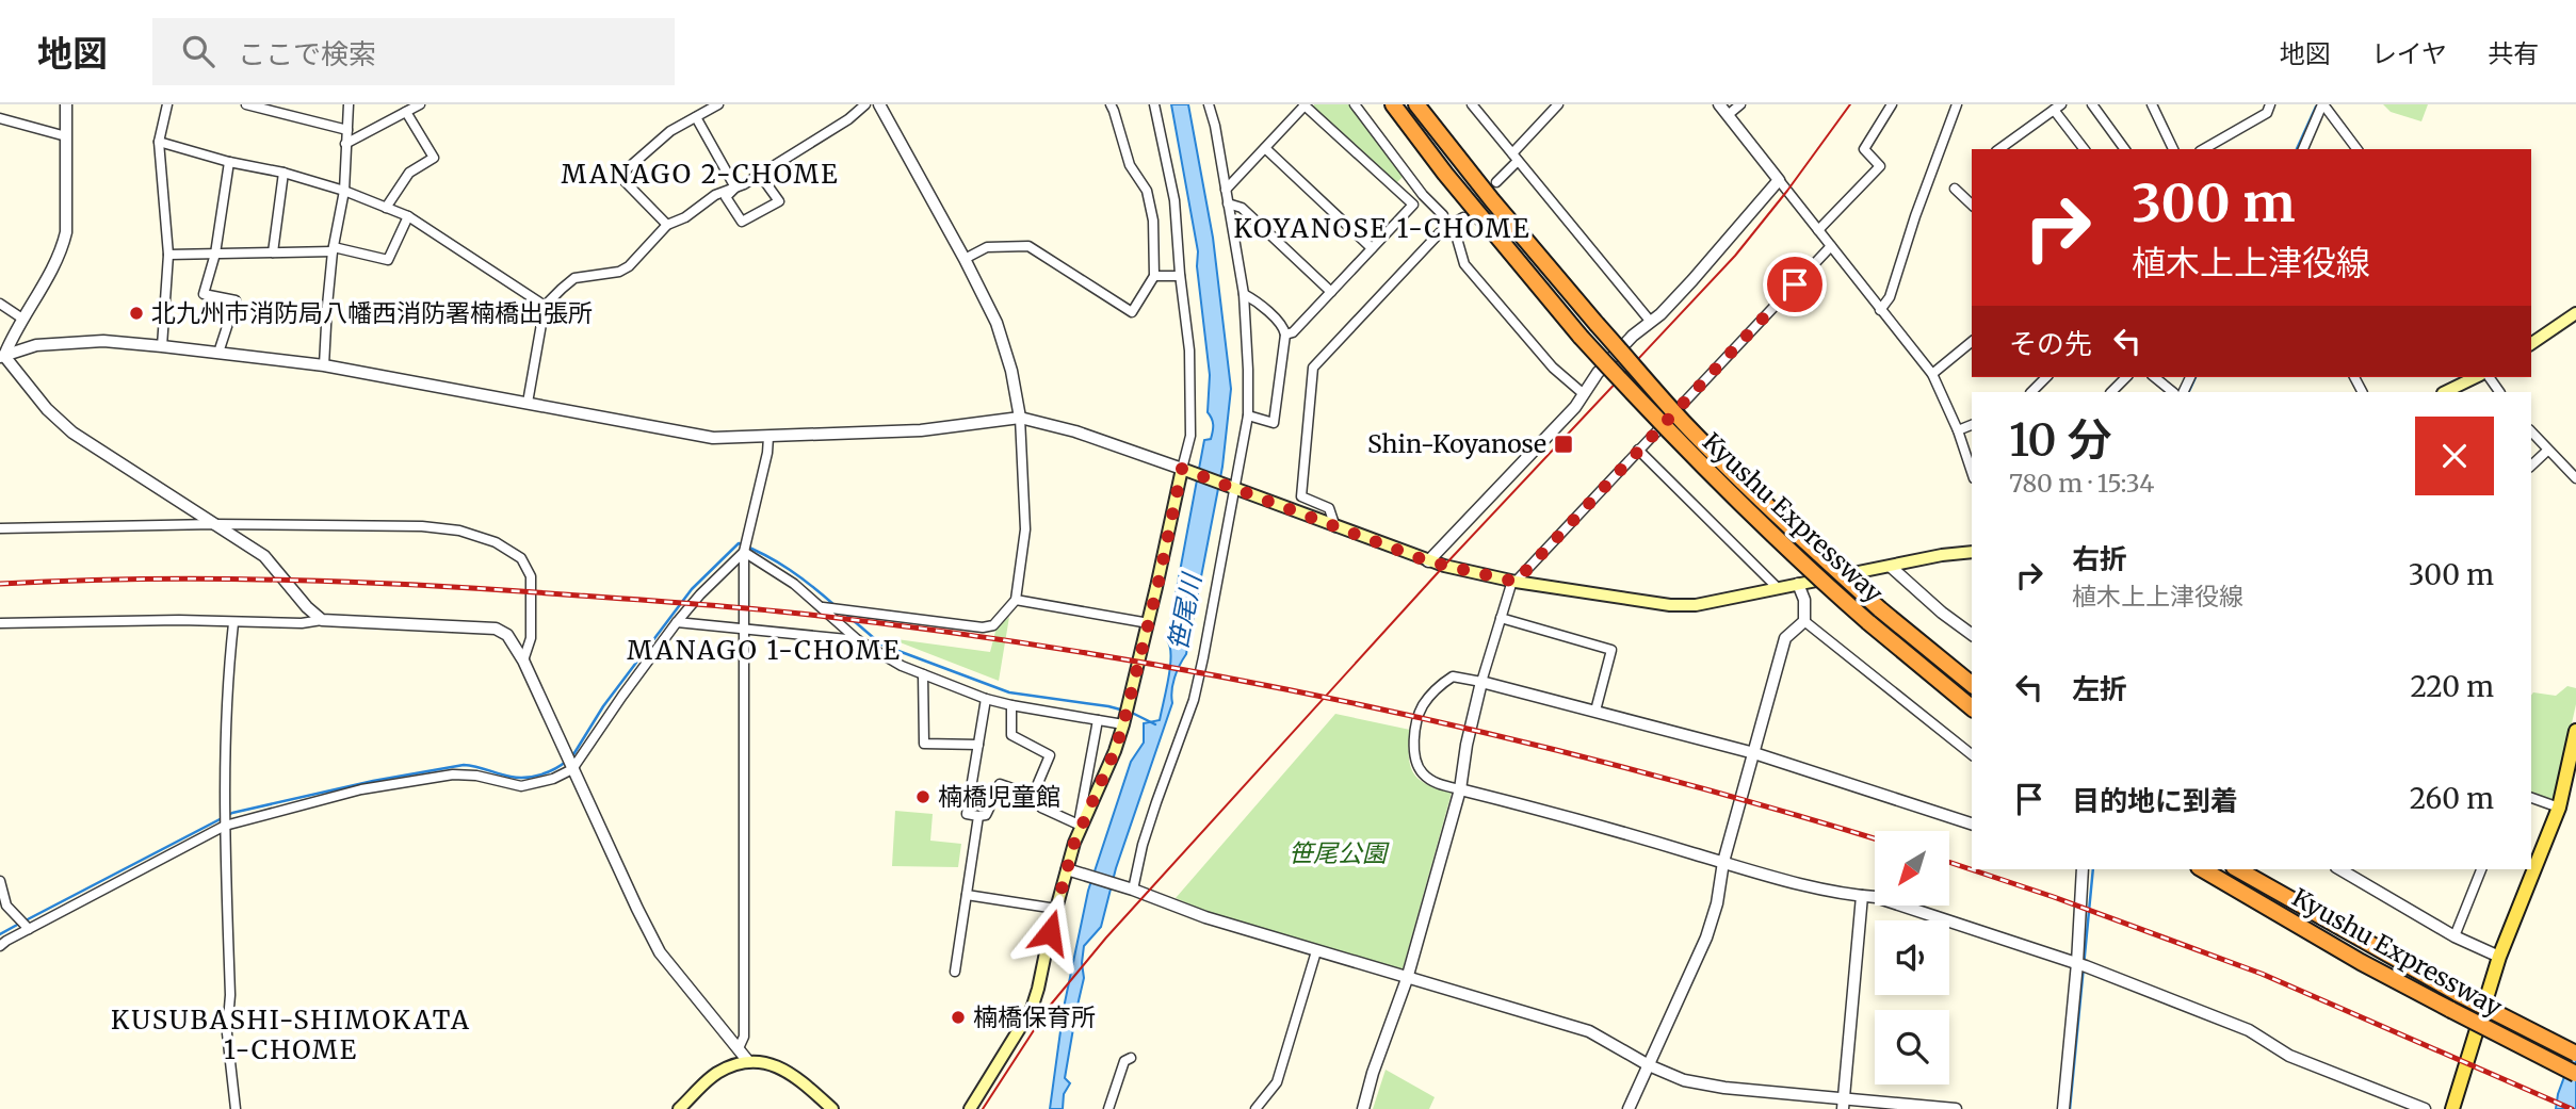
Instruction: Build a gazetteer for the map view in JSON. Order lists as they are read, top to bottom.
{
  "streets": {
    "highway": ["Kyushu Expressway"]
  },
  "districts": [
    "MANAGO 2-CHOME",
    "KOYANOSE 1-CHOME",
    "MANAGO 1-CHOME",
    "KUSUBASHI-SHIMOKATA 1-CHOME"
  ],
  "water": ["笹尾川"],
  "parks": ["笹尾公園"],
  "places": {
    "other": ["北九州市消防局八幡西消防署楠橋出張所", "楠橋児童館", "楠橋保育所"],
    "transit": ["Shin-Koyanose"]
  },
  "north": "bottom left",
  "page": {
    "header": "地図",
    "search": "ここで検索",
    "nav": ["地図", "レイヤ", "共有"],
    "turn": ["300 m", "植木上上津役線"],
    "then": "その先",
    "heading": ["10 分", "780 m · 15:34"],
    "list": [
      {
        "name": "右折",
        "note": "植木上上津役線",
        "value": "300 m"
      },
      {
        "name": "左折",
        "value": "220 m"
      },
      {
        "name": "目的地に到着",
        "value": "260 m"
      }
    ]
  }
}
